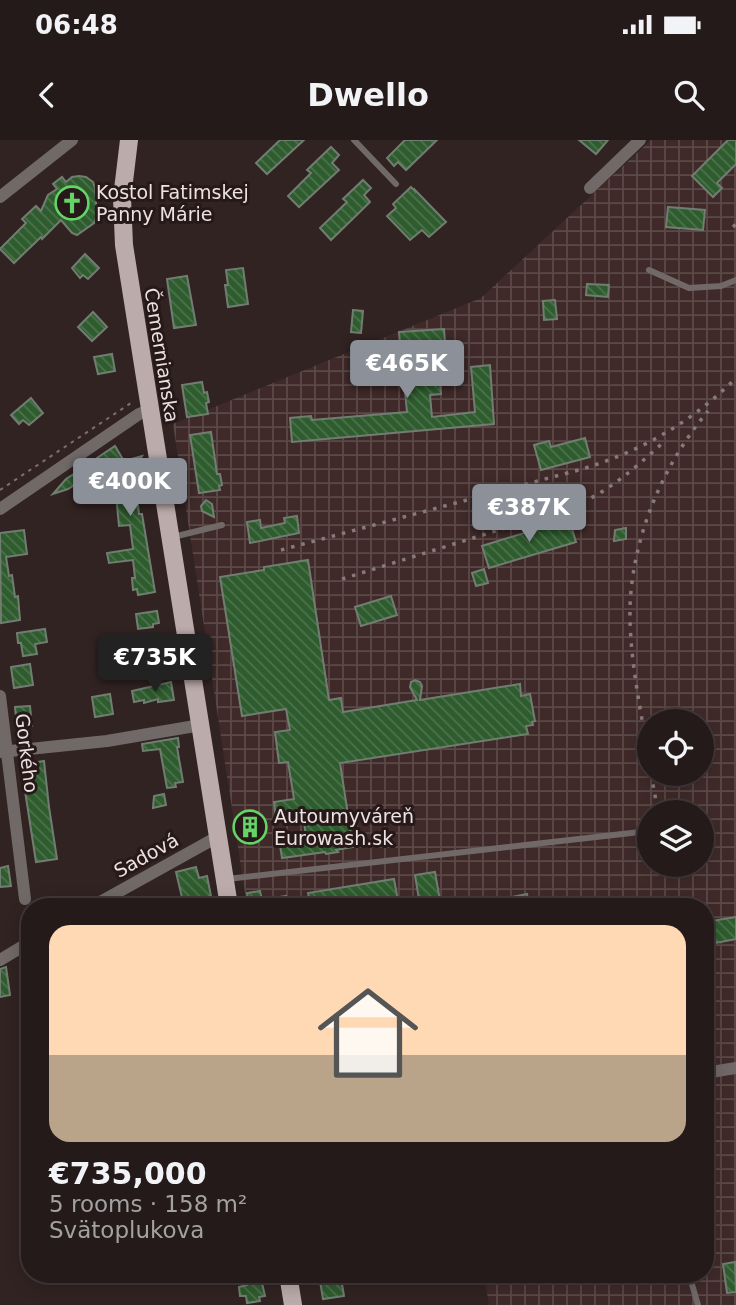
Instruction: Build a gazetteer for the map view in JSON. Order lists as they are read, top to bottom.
{
  "streets": {
    "main road": ["Čemernianska"],
    "street": ["Gorkého", "Sadová"]
  },
  "crossings": [
    ["Čemernianska", "Sadová"]
  ],
  "places": {
    "church": ["Kostol Fatimskej Panny Márie"],
    "building": ["Autoumyváreň Eurowash.sk"]
  },
  "page": {
    "status": "06:48",
    "header": "Dwello",
    "price": [
      "€465K",
      "€400K",
      "€387K",
      "€735K"
    ],
    "list": [
      {
        "name": "€735,000",
        "note": "5 rooms · 158 m² · Svätoplukova"
      }
    ]
  }
}
